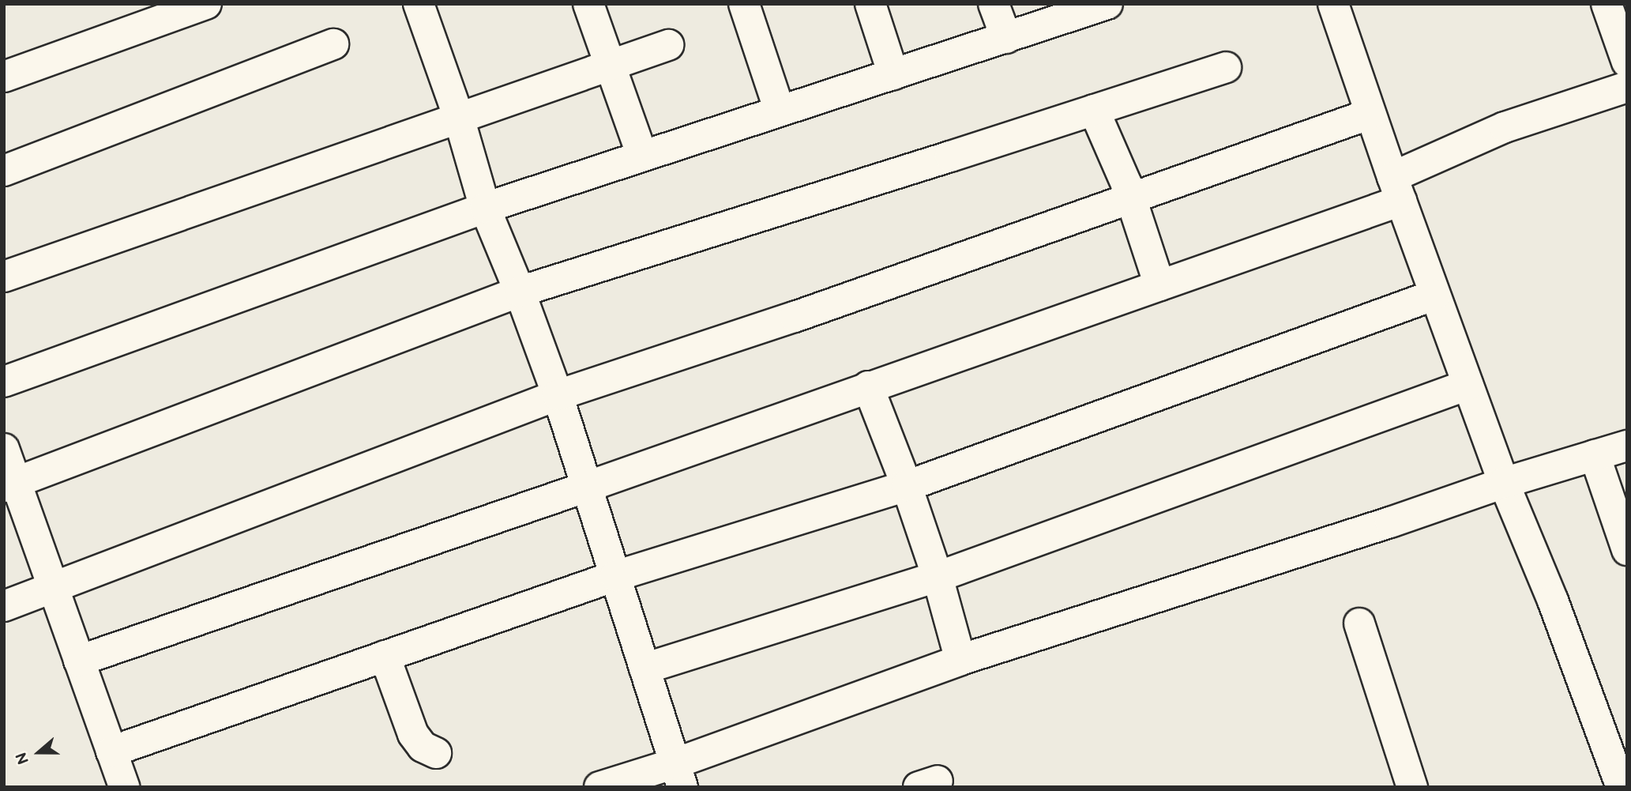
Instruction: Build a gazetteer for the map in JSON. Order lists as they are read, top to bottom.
{
  "north": "left"
}
